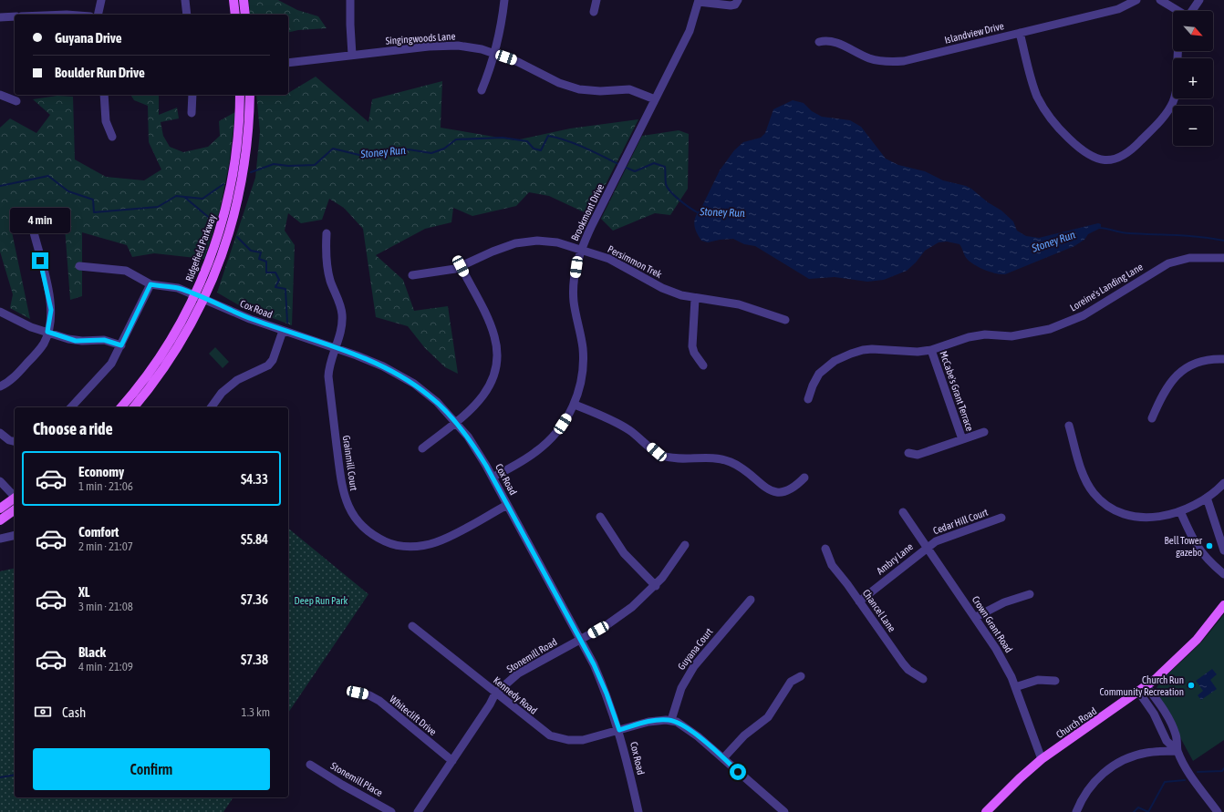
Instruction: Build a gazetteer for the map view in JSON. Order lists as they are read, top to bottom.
{
  "streets": {
    "main road": ["Ridgefield Parkway", "Church Road"],
    "street": [
      "Islandview Drive",
      "Singingwoods Lane",
      "Brookmont Drive",
      "Persimmon Trek",
      "Loreine's Landing Lane",
      "Cox Road",
      "McCabe's Grant Terrace",
      "Grainmill Court",
      "Cedar Hill Court",
      "Ambry Lane",
      "Chancel Lane",
      "Crown Grant Road",
      "Guyana Court",
      "Stonemill Road",
      "Kennedy Road",
      "Whiteclift Drive",
      "Stonemill Place"
    ]
  },
  "crossings": [
    ["Singingwoods Lane", "Brookmont Drive"],
    ["Brookmont Drive", "Persimmon Trek"],
    ["Brookmont Drive", "Cox Road"],
    ["Ridgefield Parkway", "Cox Road"],
    ["Loreine's Landing Lane", "McCabe's Grant Terrace"],
    ["Cox Road", "Grainmill Court"],
    ["Cox Road", "Stonemill Road"],
    ["Cox Road", "Kennedy Road"],
    ["Cedar Hill Court", "Ambry Lane"],
    ["Cedar Hill Court", "Crown Grant Road"],
    ["Ambry Lane", "Chancel Lane"],
    ["Ambry Lane", "Crown Grant Road"],
    ["Crown Grant Road", "Church Road"],
    ["Guyana Court", "Kennedy Road"],
    ["Stonemill Road", "Kennedy Road"],
    ["Stonemill Road", "Whiteclift Drive"]
  ],
  "water": ["Stoney Run"],
  "parks": ["Deep Run Park"],
  "places": ["Bell Tower gazebo", "Church Run Community Recreation"],
  "north": "bottom right",
  "page": {
    "map_buttons": ["+", "−"],
    "banner": ["Guyana Drive", "Boulder Run Drive"],
    "bubble": "4 min",
    "heading": "Choose a ride",
    "list": [
      {
        "name": "Economy",
        "note": "1 min · 21:06",
        "value": "$4.33"
      },
      {
        "name": "Comfort",
        "note": "2 min · 21:07",
        "value": "$5.84"
      },
      {
        "name": "XL",
        "note": "3 min · 21:08",
        "value": "$7.36"
      },
      {
        "name": "Black",
        "note": "4 min · 21:09",
        "value": "$7.38"
      }
    ],
    "pay": ["Cash", "1.3 km"],
    "buttons": "Confirm"
  }
}
